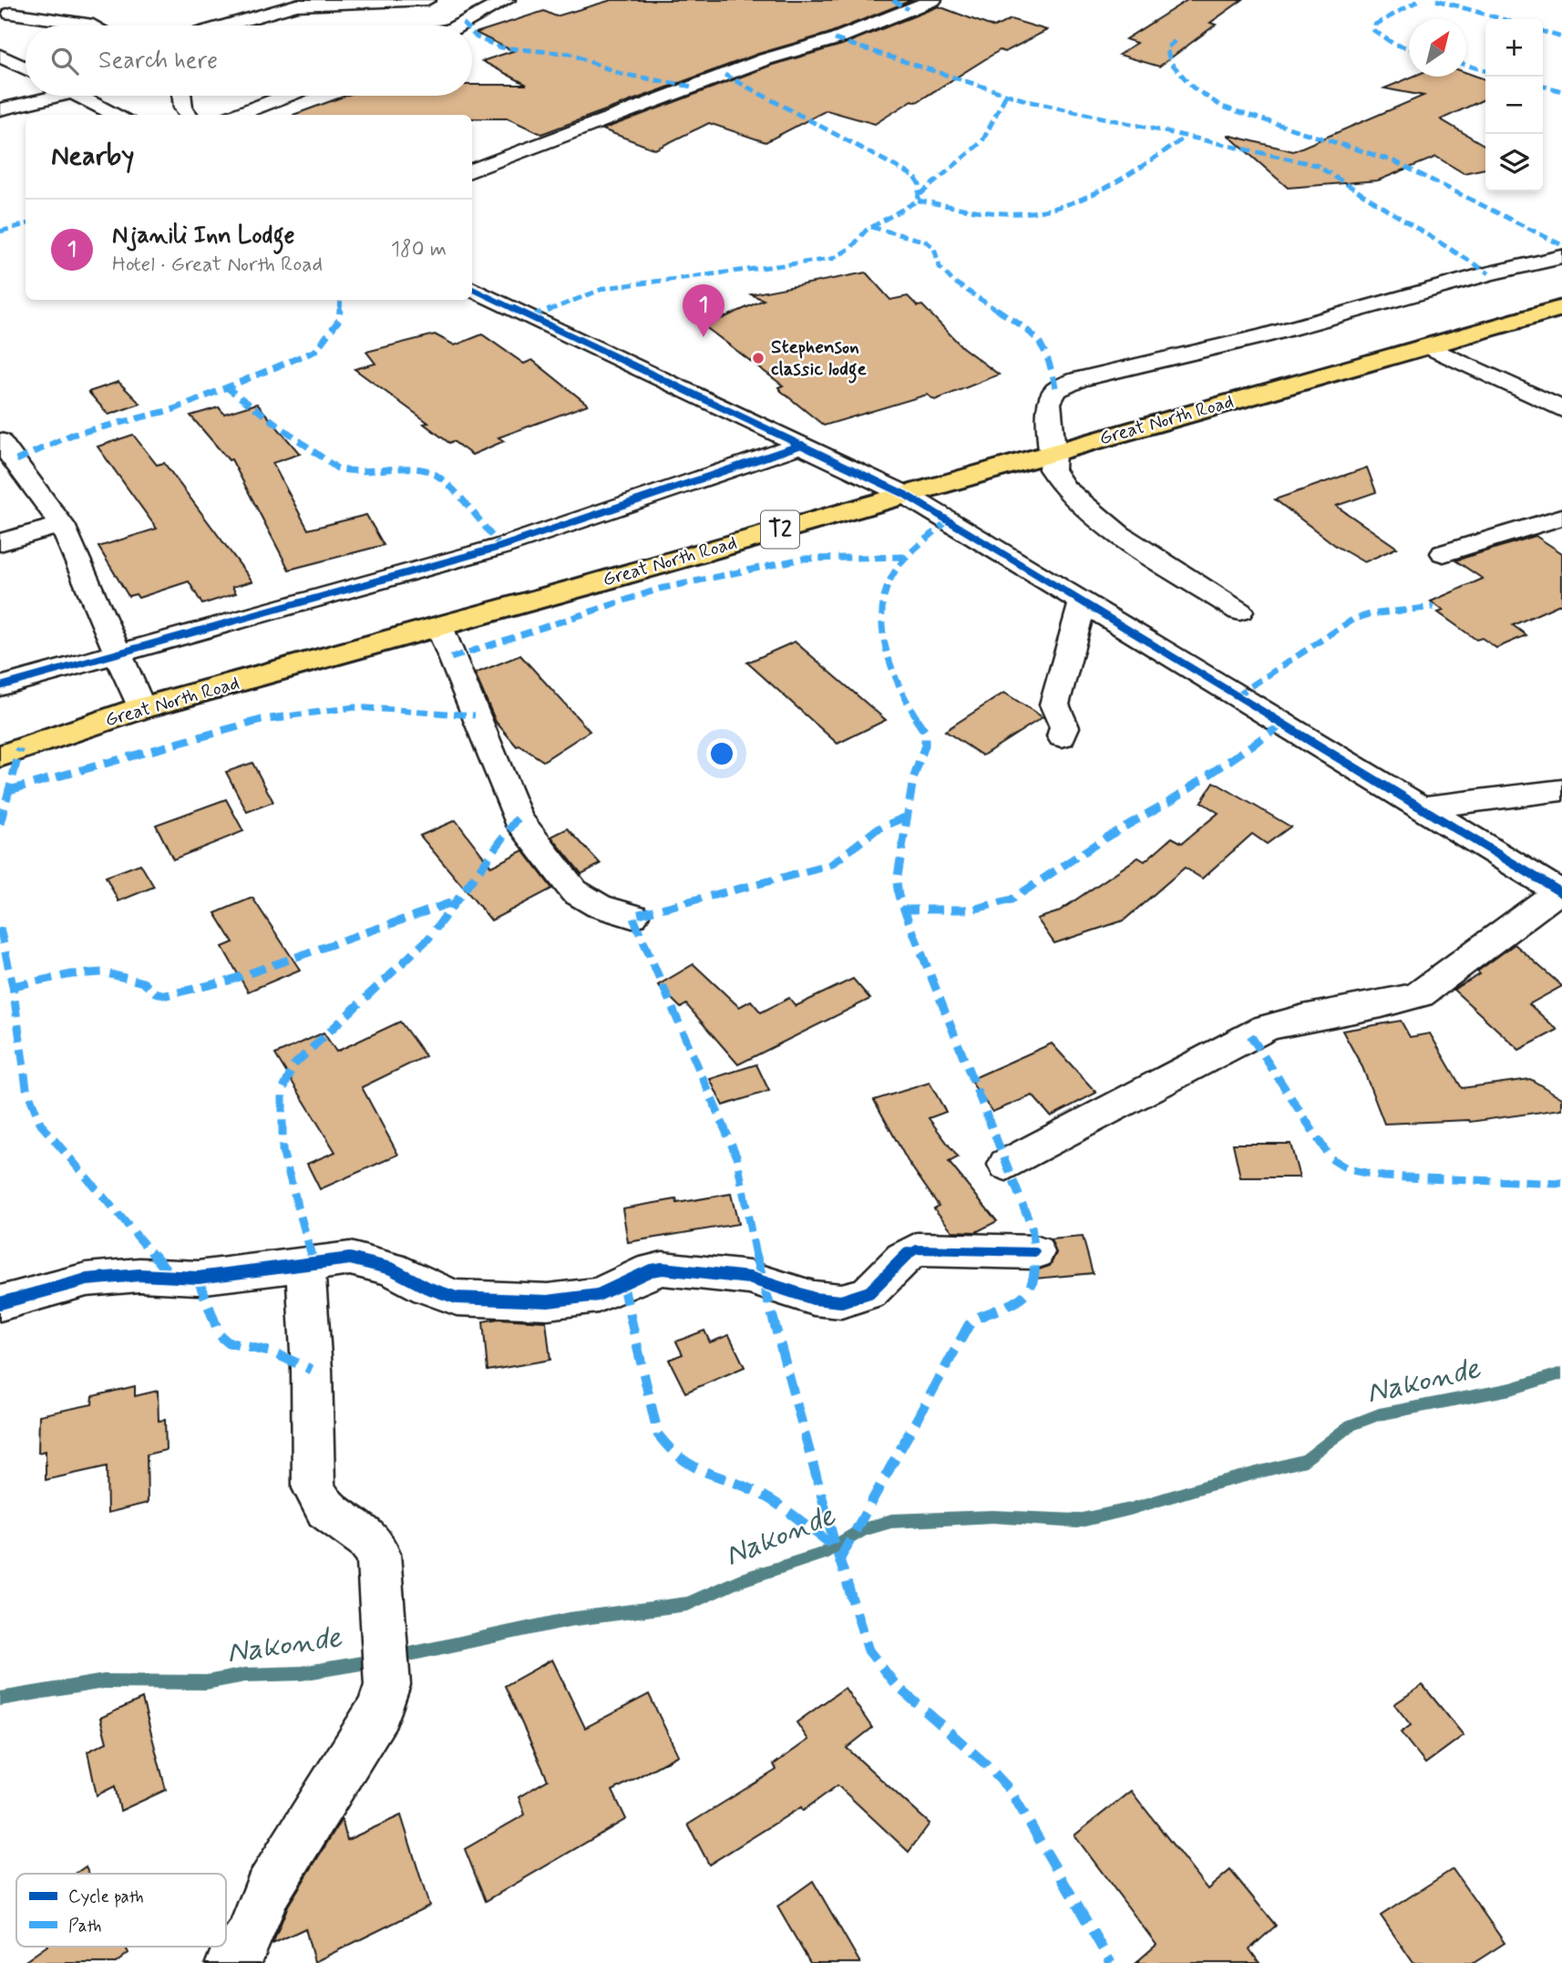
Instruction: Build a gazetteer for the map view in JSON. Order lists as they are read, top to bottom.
{
  "streets": {
    "highway": ["Great North Road", "T2"]
  },
  "water": ["Nakonde"],
  "places": ["Stephenson classic lodge"],
  "legend": ["Cycle path", "Path"],
  "north": "top right",
  "page": {
    "map_buttons": ["+", "−"],
    "search": "Search here",
    "heading": "Nearby",
    "list": [
      {
        "mark": "1",
        "name": "Njanili Inn Lodge",
        "note": "Hotel · Great North Road",
        "value": "180 m"
      }
    ],
    "pins": "1"
  }
}
